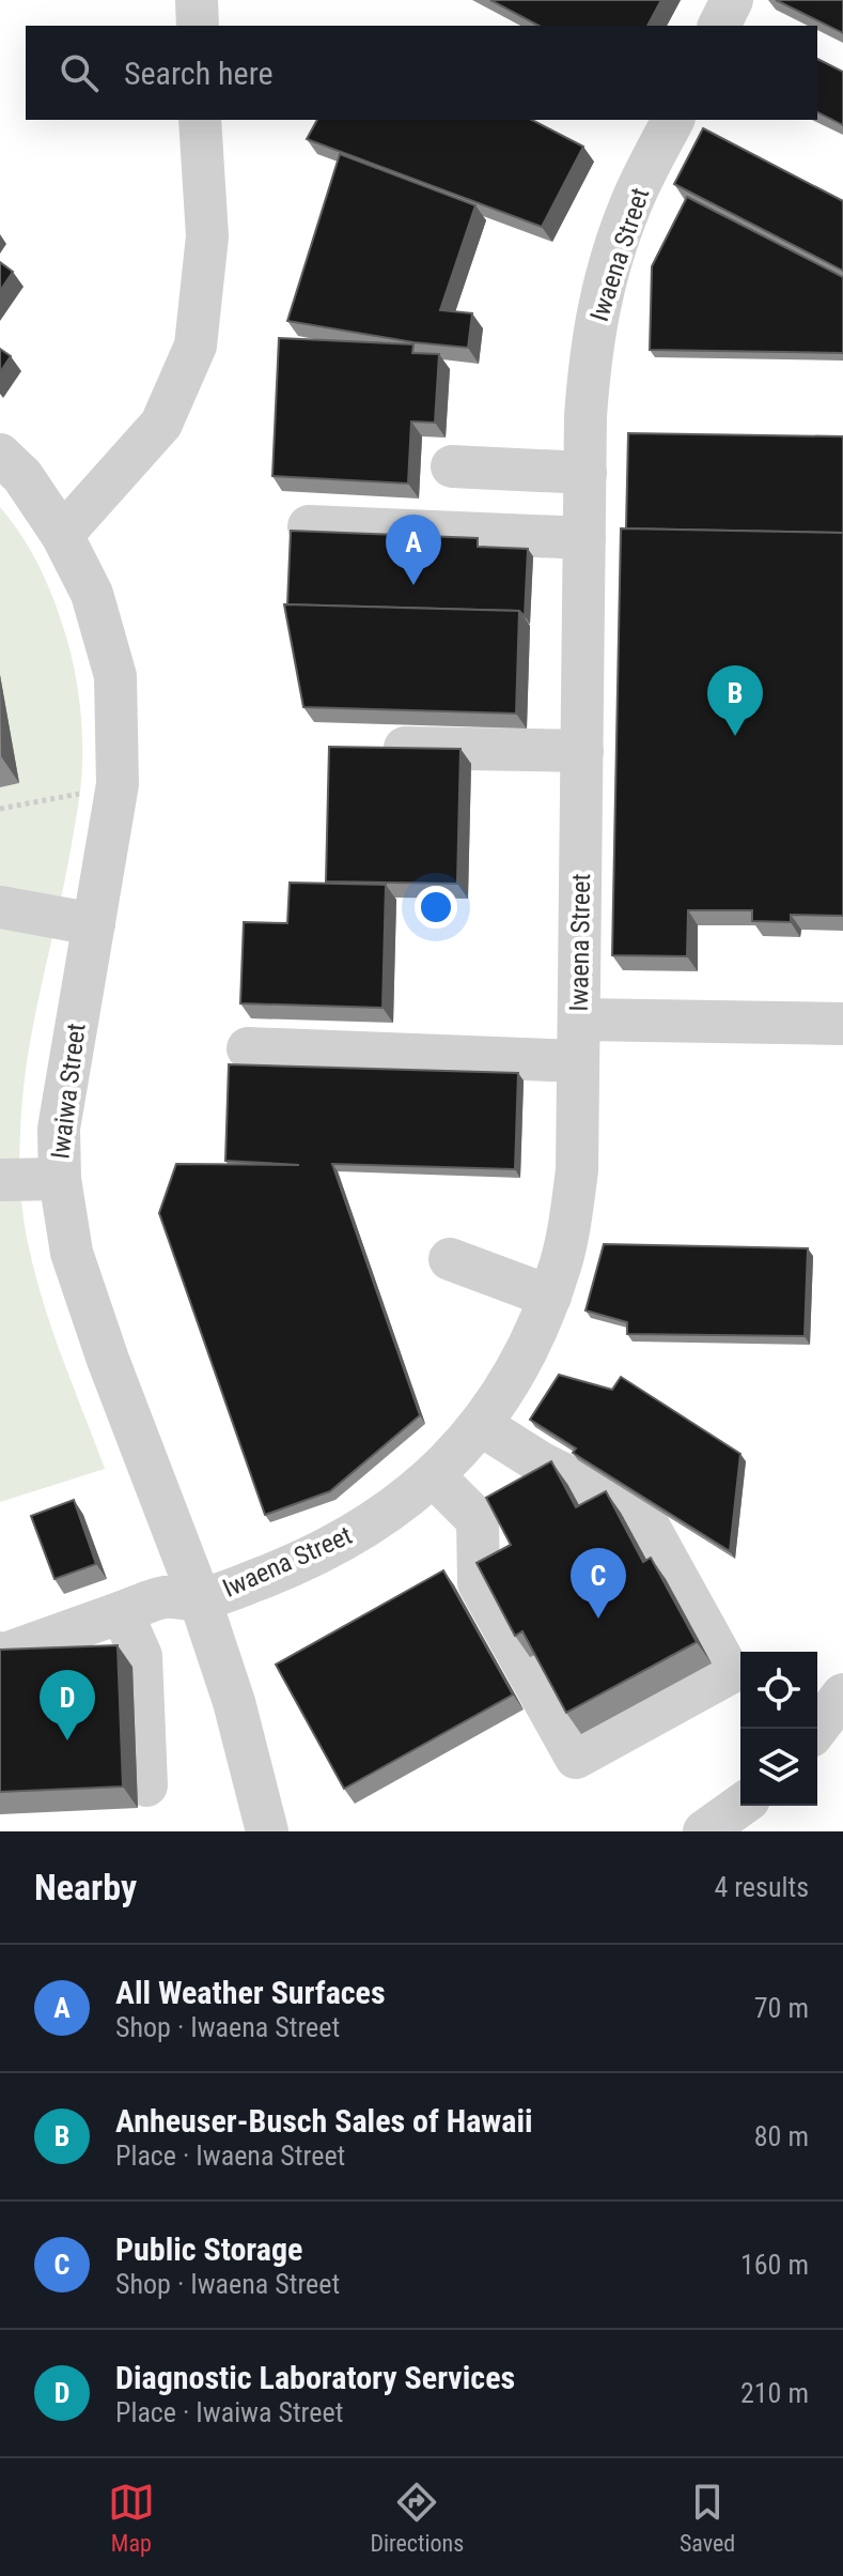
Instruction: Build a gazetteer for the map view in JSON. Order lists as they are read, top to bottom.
{
  "streets": {
    "street": ["Iwaena Street", "Iwaiwa Street"]
  },
  "crossings": [
    ["Iwaena Street", "Iwaiwa Street"]
  ],
  "page": {
    "search": "Search here",
    "pins": [
      "A",
      "B",
      "C",
      "D"
    ],
    "heading": ["Nearby", "4 results"],
    "list": [
      {
        "mark": "A",
        "name": "All Weather Surfaces",
        "note": "Shop · Iwaena Street",
        "value": "70 m"
      },
      {
        "mark": "B",
        "name": "Anheuser-Busch Sales of Hawaii",
        "note": "Place · Iwaena Street",
        "value": "80 m"
      },
      {
        "mark": "C",
        "name": "Public Storage",
        "note": "Shop · Iwaena Street",
        "value": "160 m"
      },
      {
        "mark": "D",
        "name": "Diagnostic Laboratory Services",
        "note": "Place · Iwaiwa Street",
        "value": "210 m"
      }
    ],
    "nav": ["Map", "Directions", "Saved"]
  }
}
